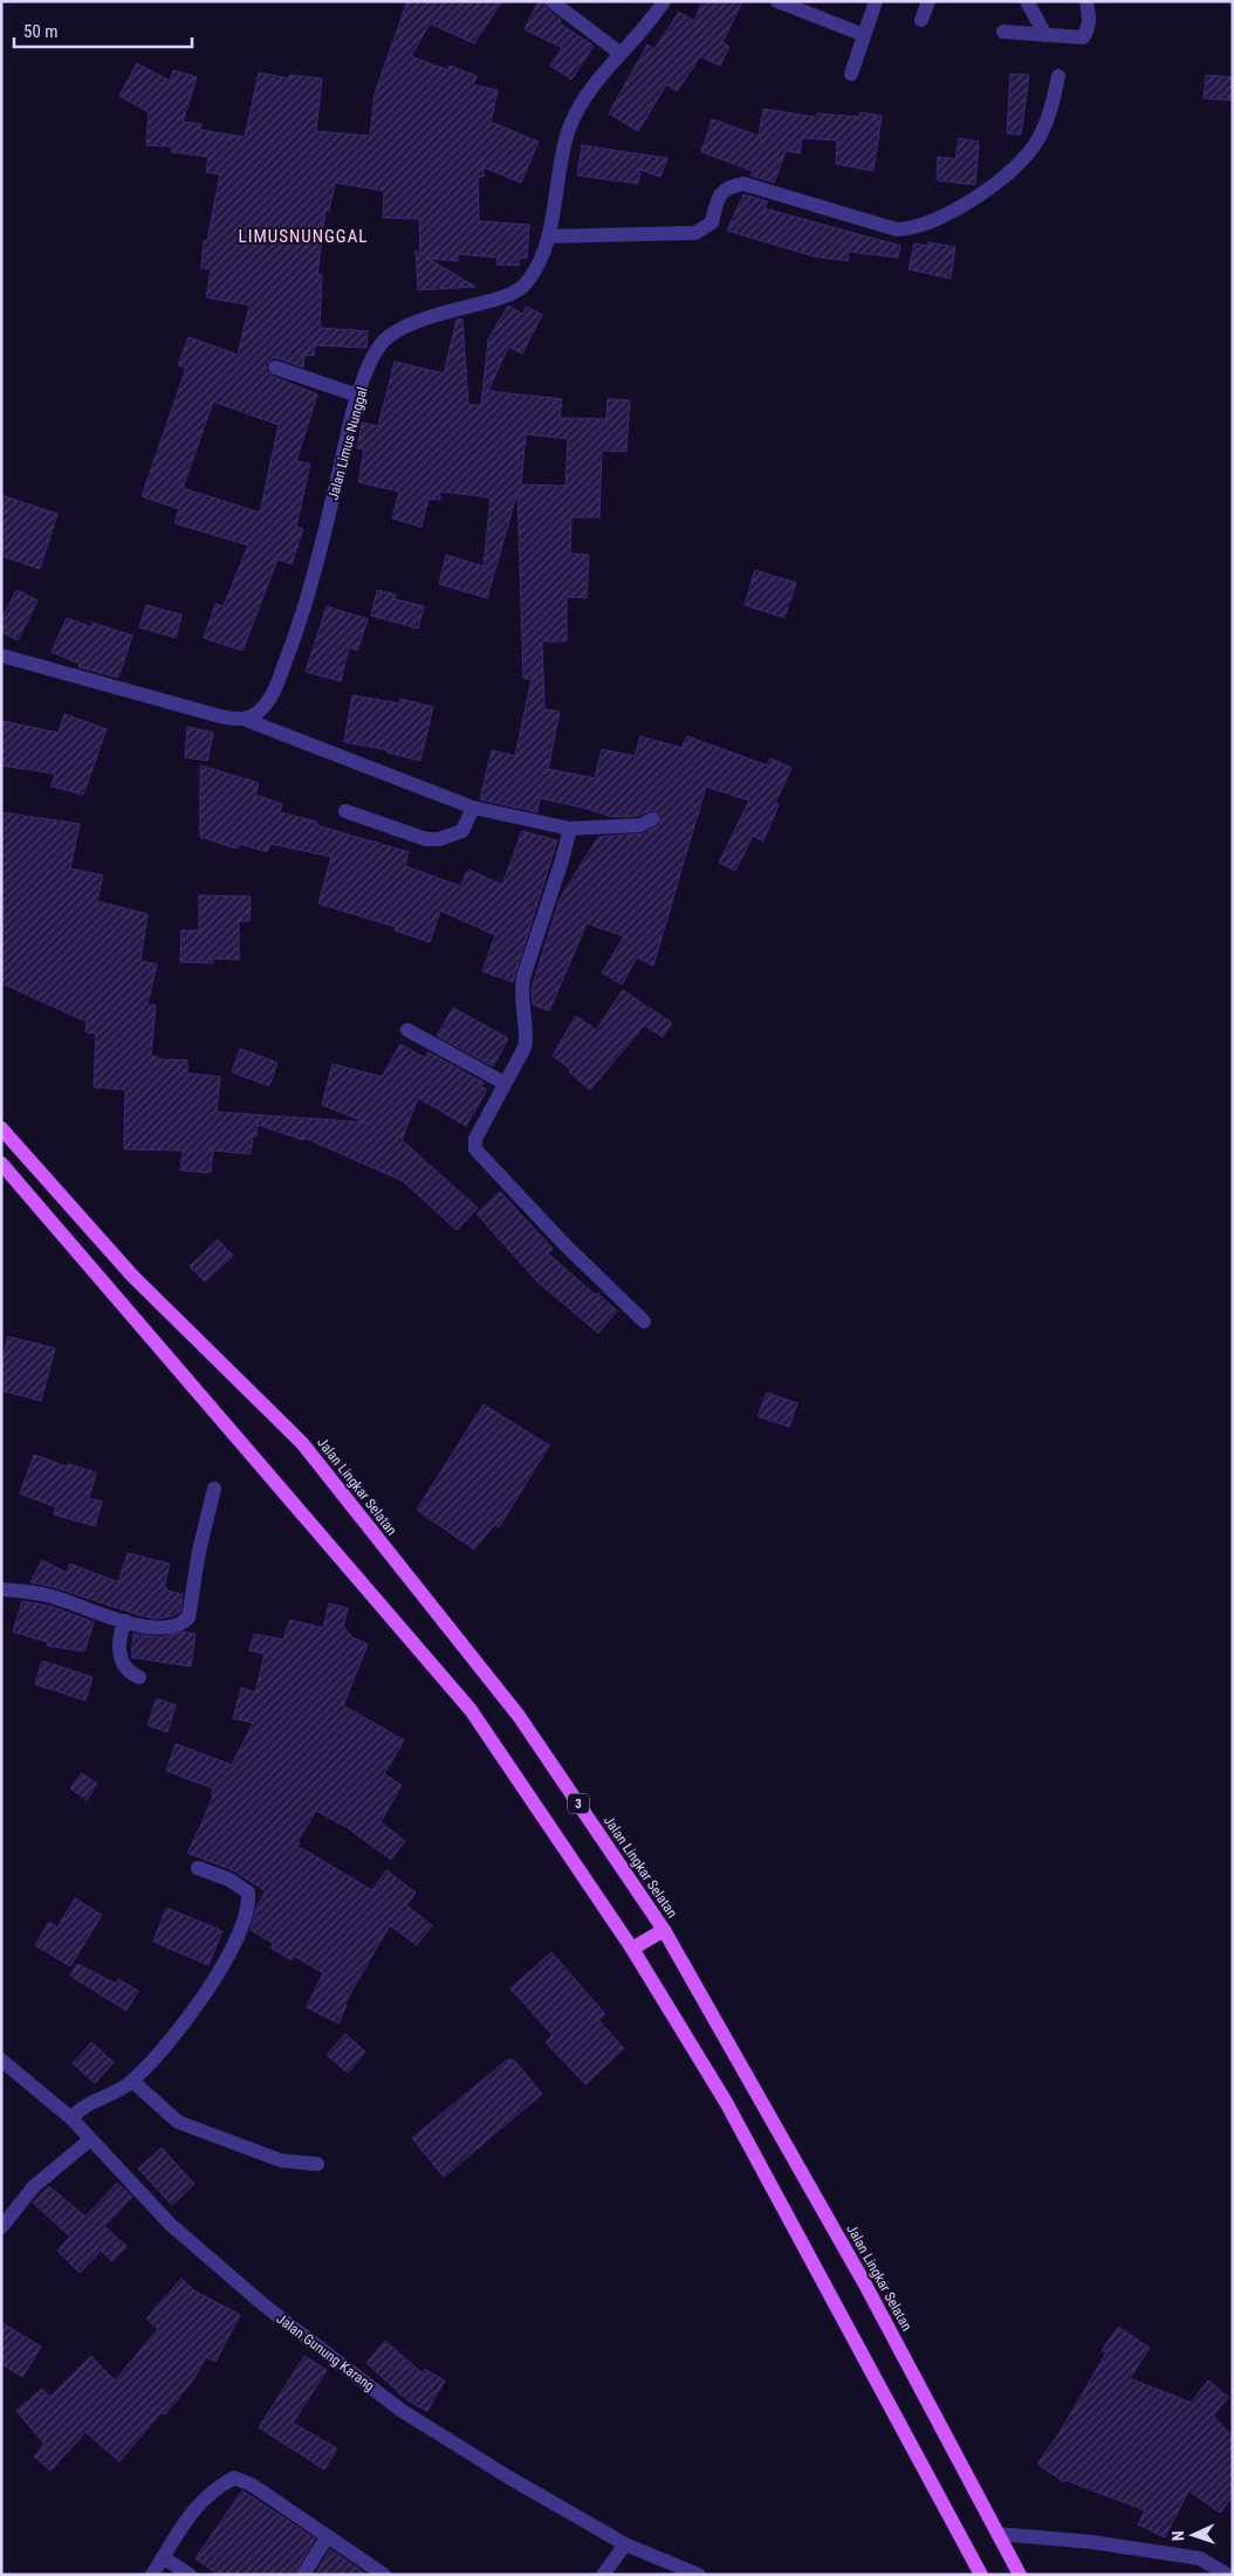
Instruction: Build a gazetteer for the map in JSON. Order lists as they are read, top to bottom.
{
  "streets": {
    "main road": ["Jalan Lingkar Selatan", "3"],
    "street": ["Jalan Limus Nunggal", "Jalan Gunung Karang"]
  },
  "districts": ["LIMUSNUNGGAL"],
  "scale_bar": "50 m",
  "north": "left"
}
